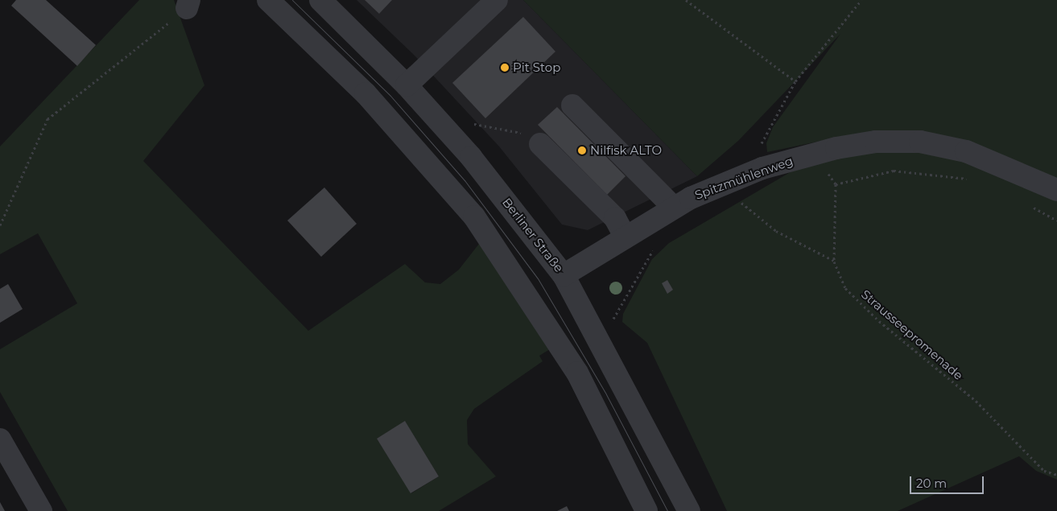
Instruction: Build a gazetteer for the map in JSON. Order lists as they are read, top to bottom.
{
  "streets": {
    "street": ["Spitzmühlenweg", "Berliner Straße"],
    "path": ["Strausseepromenade"]
  },
  "crossings": [
    ["Spitzmühlenweg", "Berliner Straße"]
  ],
  "places": ["Pit Stop", "Nilfisk ALTO"],
  "scale_bar": "20 m"
}
